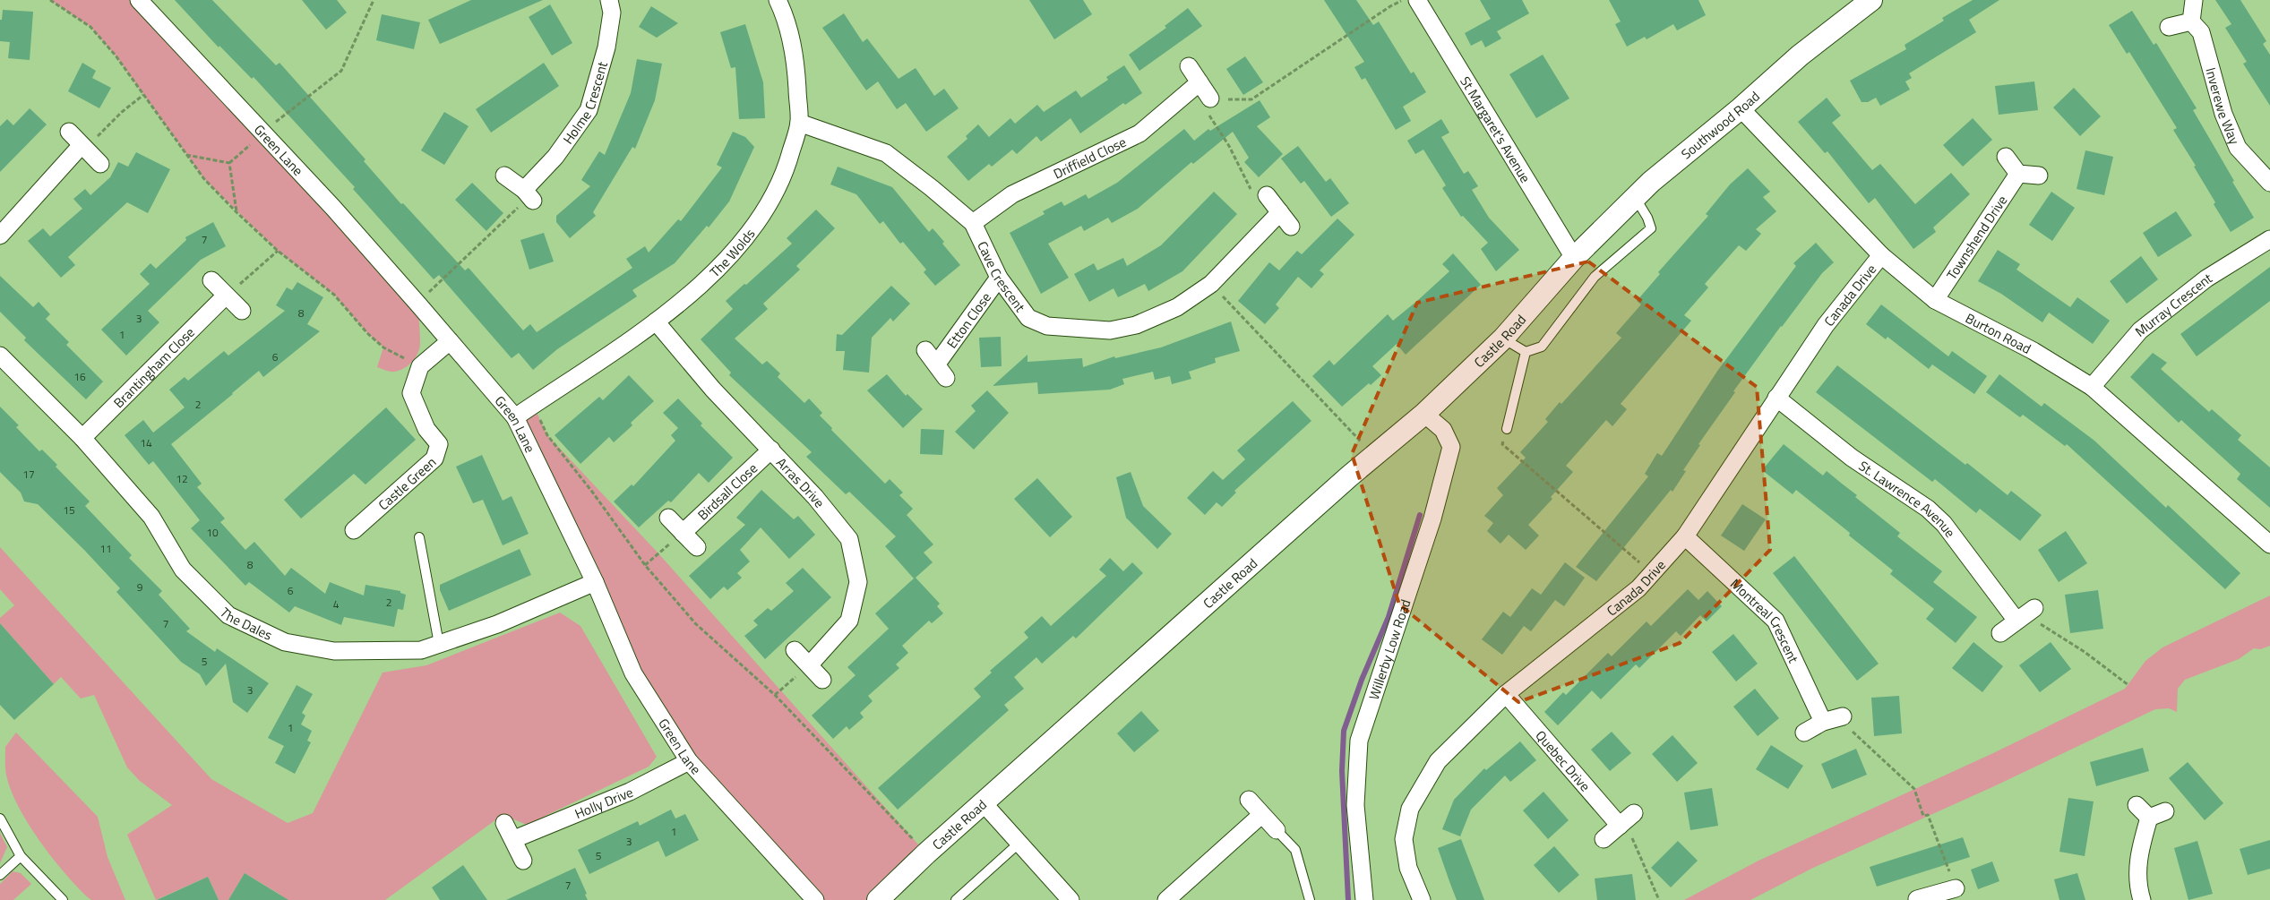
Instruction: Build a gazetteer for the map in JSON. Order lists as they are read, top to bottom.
{
  "streets": {
    "street": [
      "Holme Crescent",
      "Inverewe Way",
      "Southwood Road",
      "St Margaret's Avenue",
      "Green Lane",
      "Driffield Close",
      "Townshend Drive",
      "The Wolds",
      "Cave Crescent",
      "Canada Drive",
      "Murray Crescent",
      "Etton Close",
      "Burton Road",
      "Castle Road",
      "Brantingham Close",
      "Castle Green",
      "Arras Drive",
      "Birdsall Close",
      "St. Lawrence Avenue",
      "The Dales",
      "Montreal Crescent",
      "Willerby Low Road",
      "Quebec Drive",
      "Holly Drive"
    ]
  },
  "crossings": [
    ["Southwood Road", "St Margaret's Avenue"],
    ["Southwood Road", "Burton Road"],
    ["Southwood Road", "Castle Road"],
    ["St Margaret's Avenue", "Castle Road"],
    ["Green Lane", "The Wolds"],
    ["Green Lane", "Castle Green"],
    ["Green Lane", "The Dales"],
    ["Green Lane", "Holly Drive"],
    ["Driffield Close", "Cave Crescent"],
    ["Townshend Drive", "Burton Road"],
    ["The Wolds", "Cave Crescent"],
    ["The Wolds", "Arras Drive"],
    ["Cave Crescent", "Etton Close"],
    ["Canada Drive", "Burton Road"],
    ["Canada Drive", "St. Lawrence Avenue"],
    ["Canada Drive", "Montreal Crescent"],
    ["Canada Drive", "Quebec Drive"],
    ["Murray Crescent", "Burton Road"],
    ["Castle Road", "Willerby Low Road"],
    ["Brantingham Close", "The Dales"],
    ["Arras Drive", "Birdsall Close"]
  ],
  "house_numbers": [
    "7",
    "8",
    "3",
    "1",
    "6",
    "16",
    "2",
    "14",
    "17",
    "12",
    "15",
    "10",
    "11",
    "8",
    "9",
    "6",
    "2",
    "4",
    "7",
    "5",
    "3",
    "1",
    "1",
    "3",
    "5",
    "7"
  ]
}
